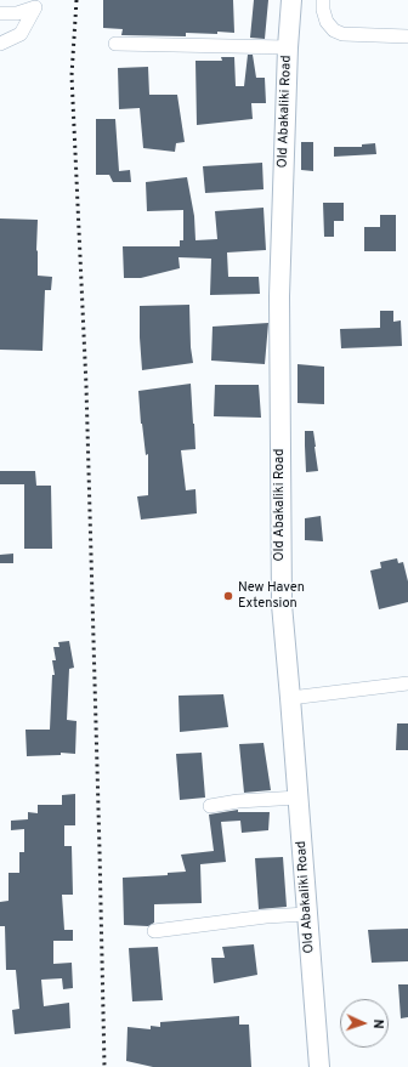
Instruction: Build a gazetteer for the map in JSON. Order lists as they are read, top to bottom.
{
  "streets": {
    "main road": ["Old Abakaliki Road"]
  },
  "places": ["New Haven Extension"],
  "north": "right"
}
